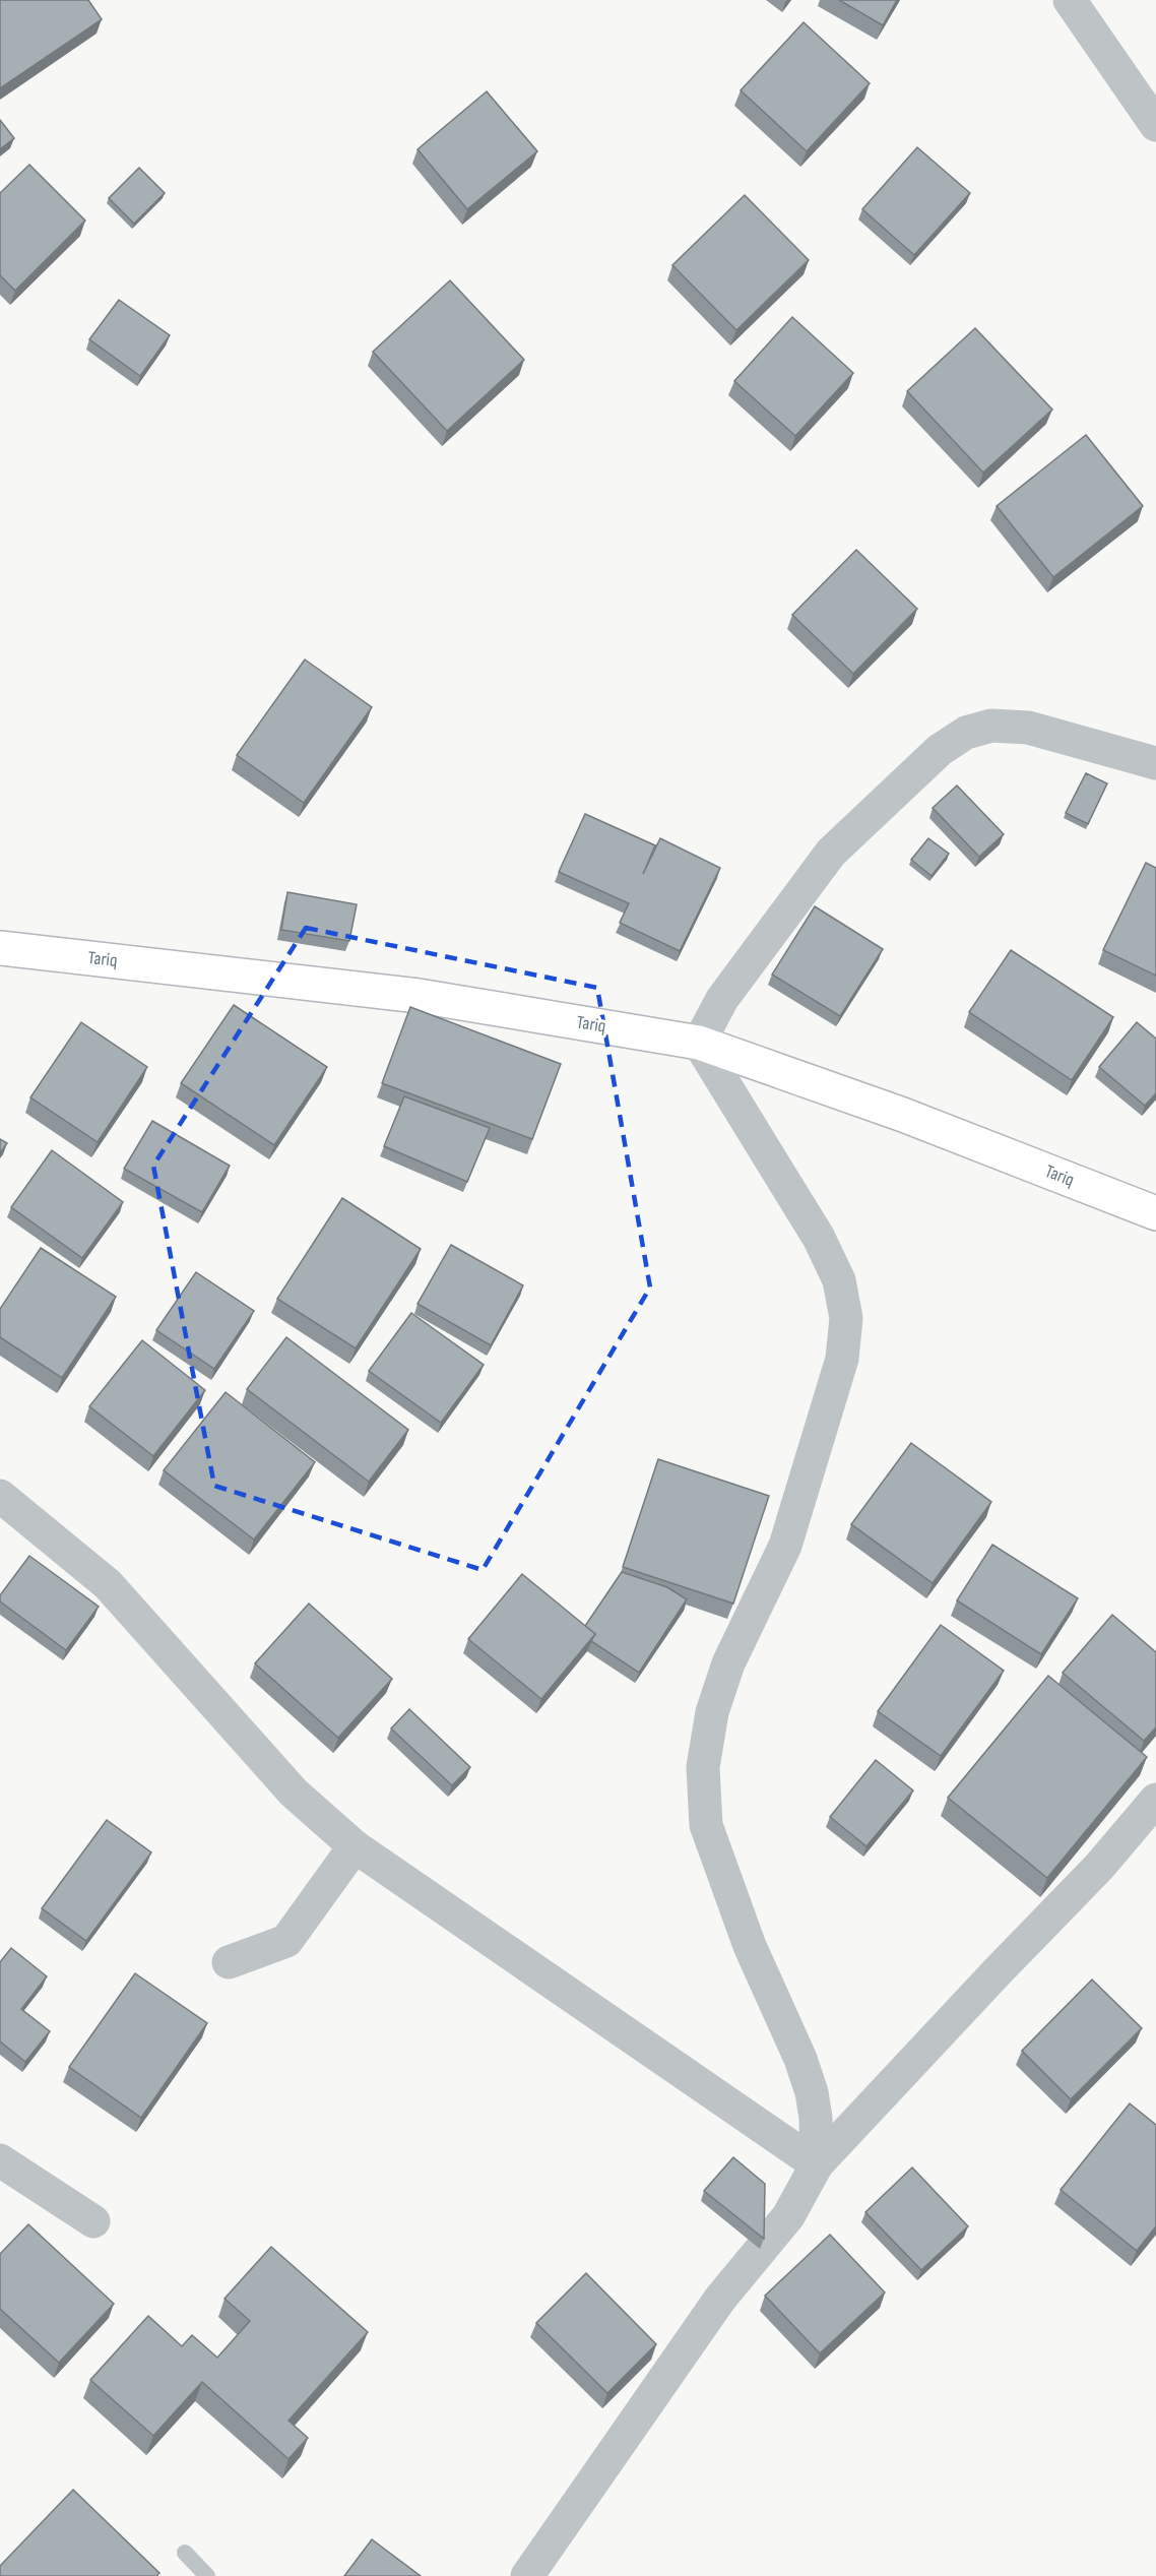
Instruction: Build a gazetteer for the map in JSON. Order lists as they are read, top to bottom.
{
  "streets": {
    "main road": ["Tariq"]
  }
}
